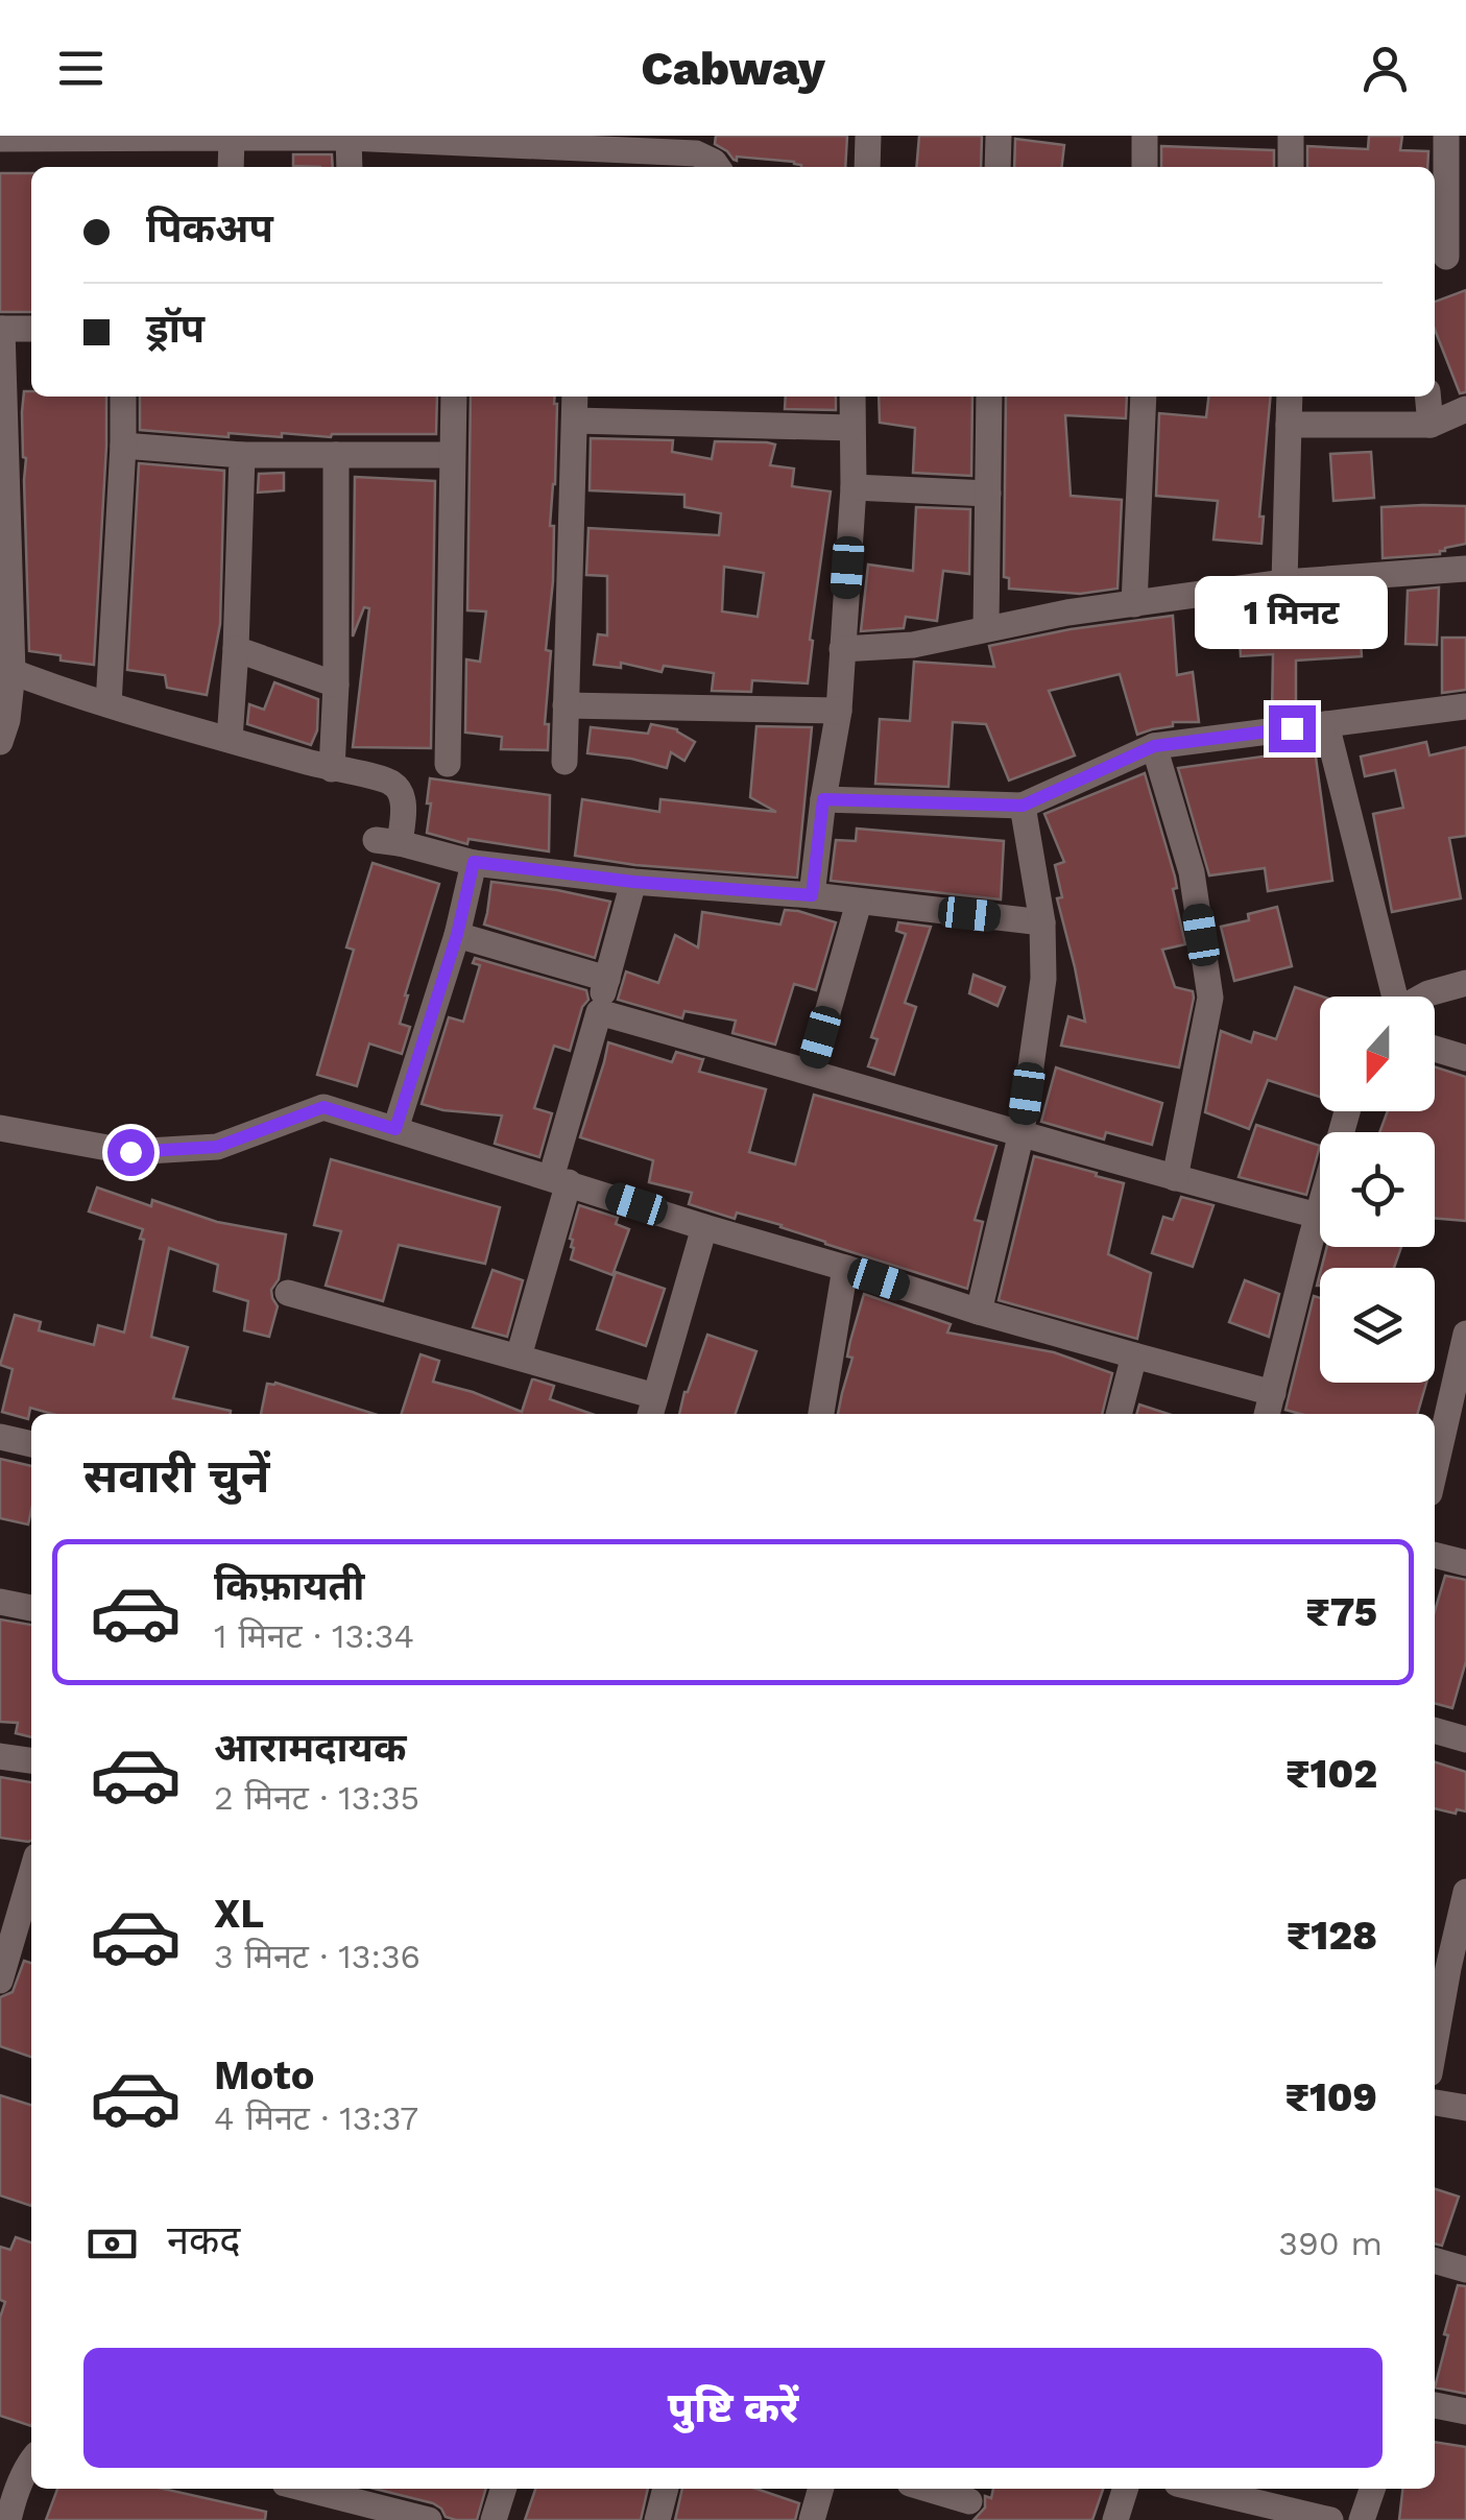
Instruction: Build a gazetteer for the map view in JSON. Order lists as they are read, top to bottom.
{
  "north": "bottom",
  "page": {
    "header": "Cabway",
    "banner": ["पिकअप", "ड्रॉप"],
    "bubble": "1 मिनट",
    "heading": "सवारी चुनें",
    "list": [
      {
        "name": "किफ़ायती",
        "note": "1 मिनट · 13:34",
        "value": "₹75"
      },
      {
        "name": "आरामदायक",
        "note": "2 मिनट · 13:35",
        "value": "₹102"
      },
      {
        "name": "XL",
        "note": "3 मिनट · 13:36",
        "value": "₹128"
      },
      {
        "name": "Moto",
        "note": "4 मिनट · 13:37",
        "value": "₹109"
      }
    ],
    "pay": ["नकद", "390 m"],
    "buttons": "पुष्टि करें"
  }
}
